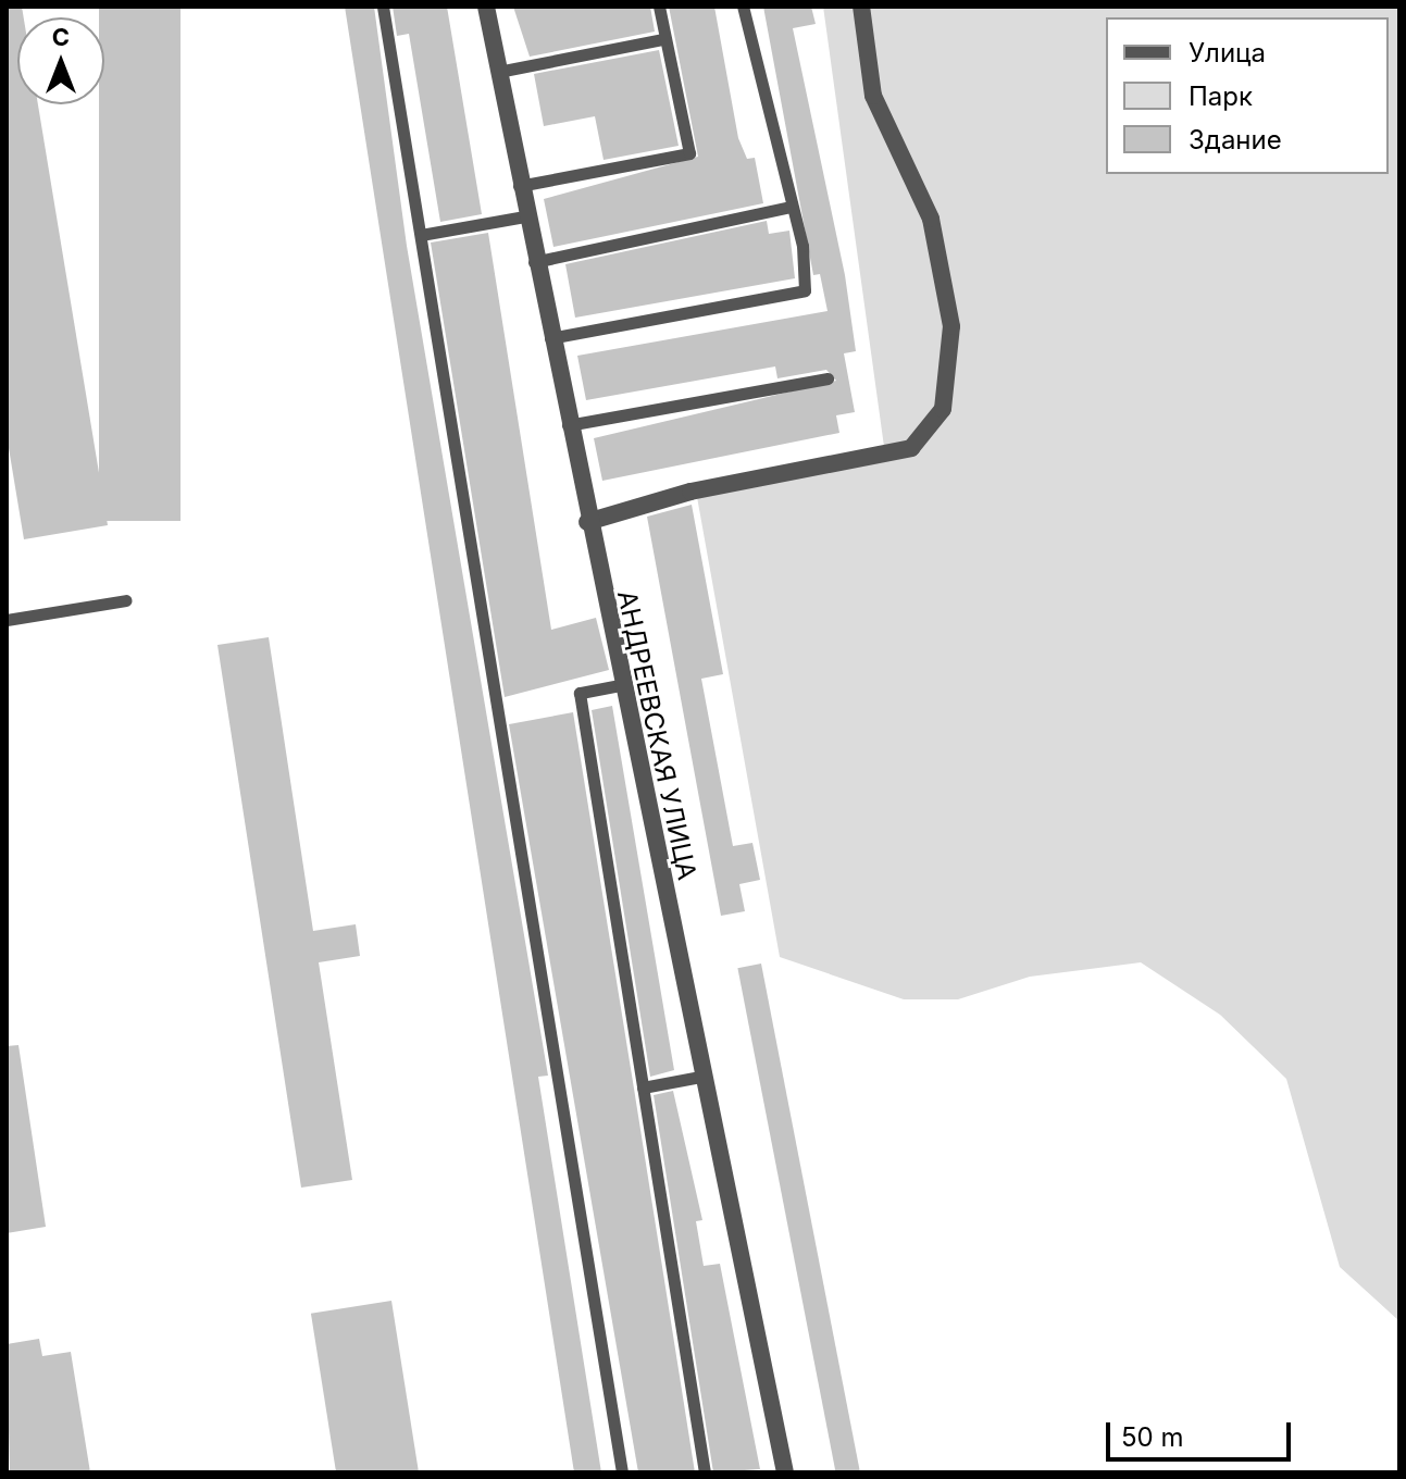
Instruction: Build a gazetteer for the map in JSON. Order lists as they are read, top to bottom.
{
  "streets": {
    "street": ["АНДРЕЕВСКАЯ УЛИЦА"]
  },
  "legend": ["Улица", "Парк", "Здание"],
  "scale_bar": "50 m",
  "north": "top"
}
